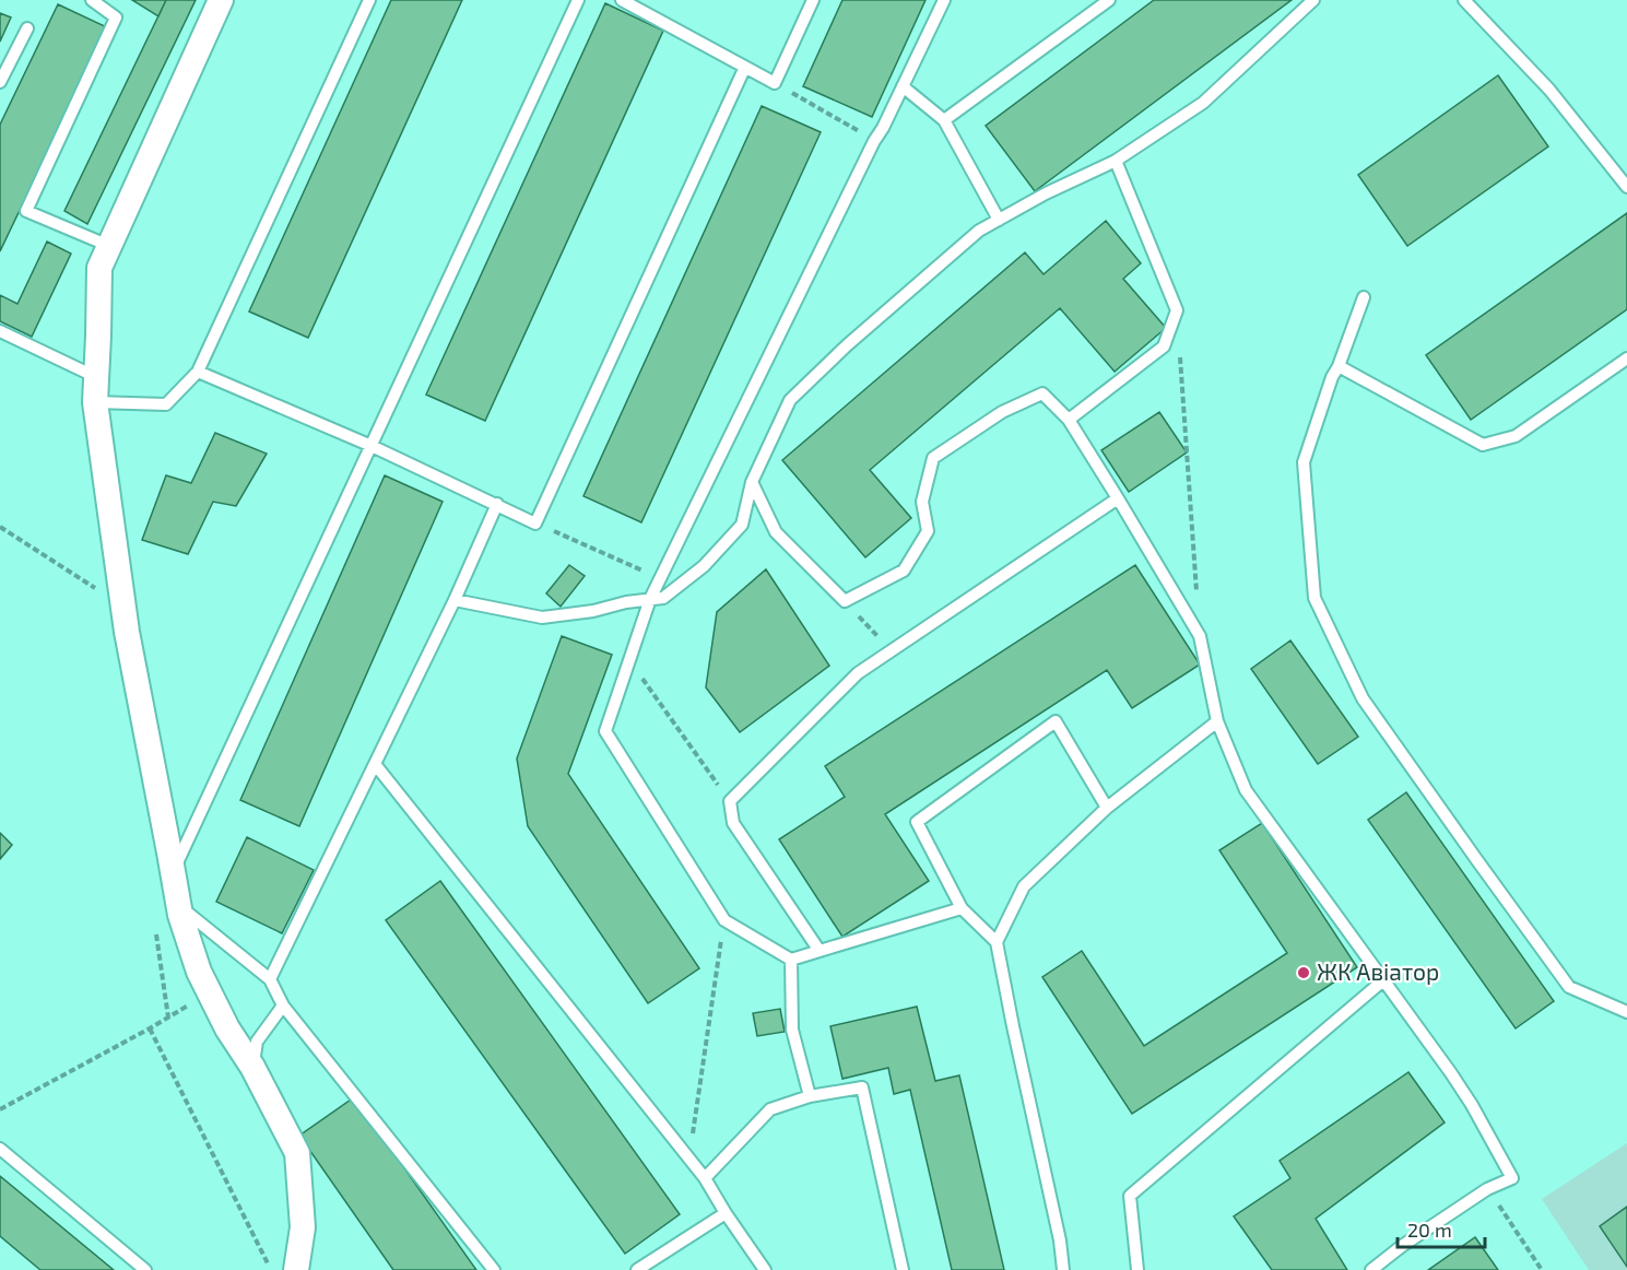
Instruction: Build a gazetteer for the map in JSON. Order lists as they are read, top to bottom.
{
  "places": ["ЖК Авіатор"],
  "scale_bar": "20 m"
}
